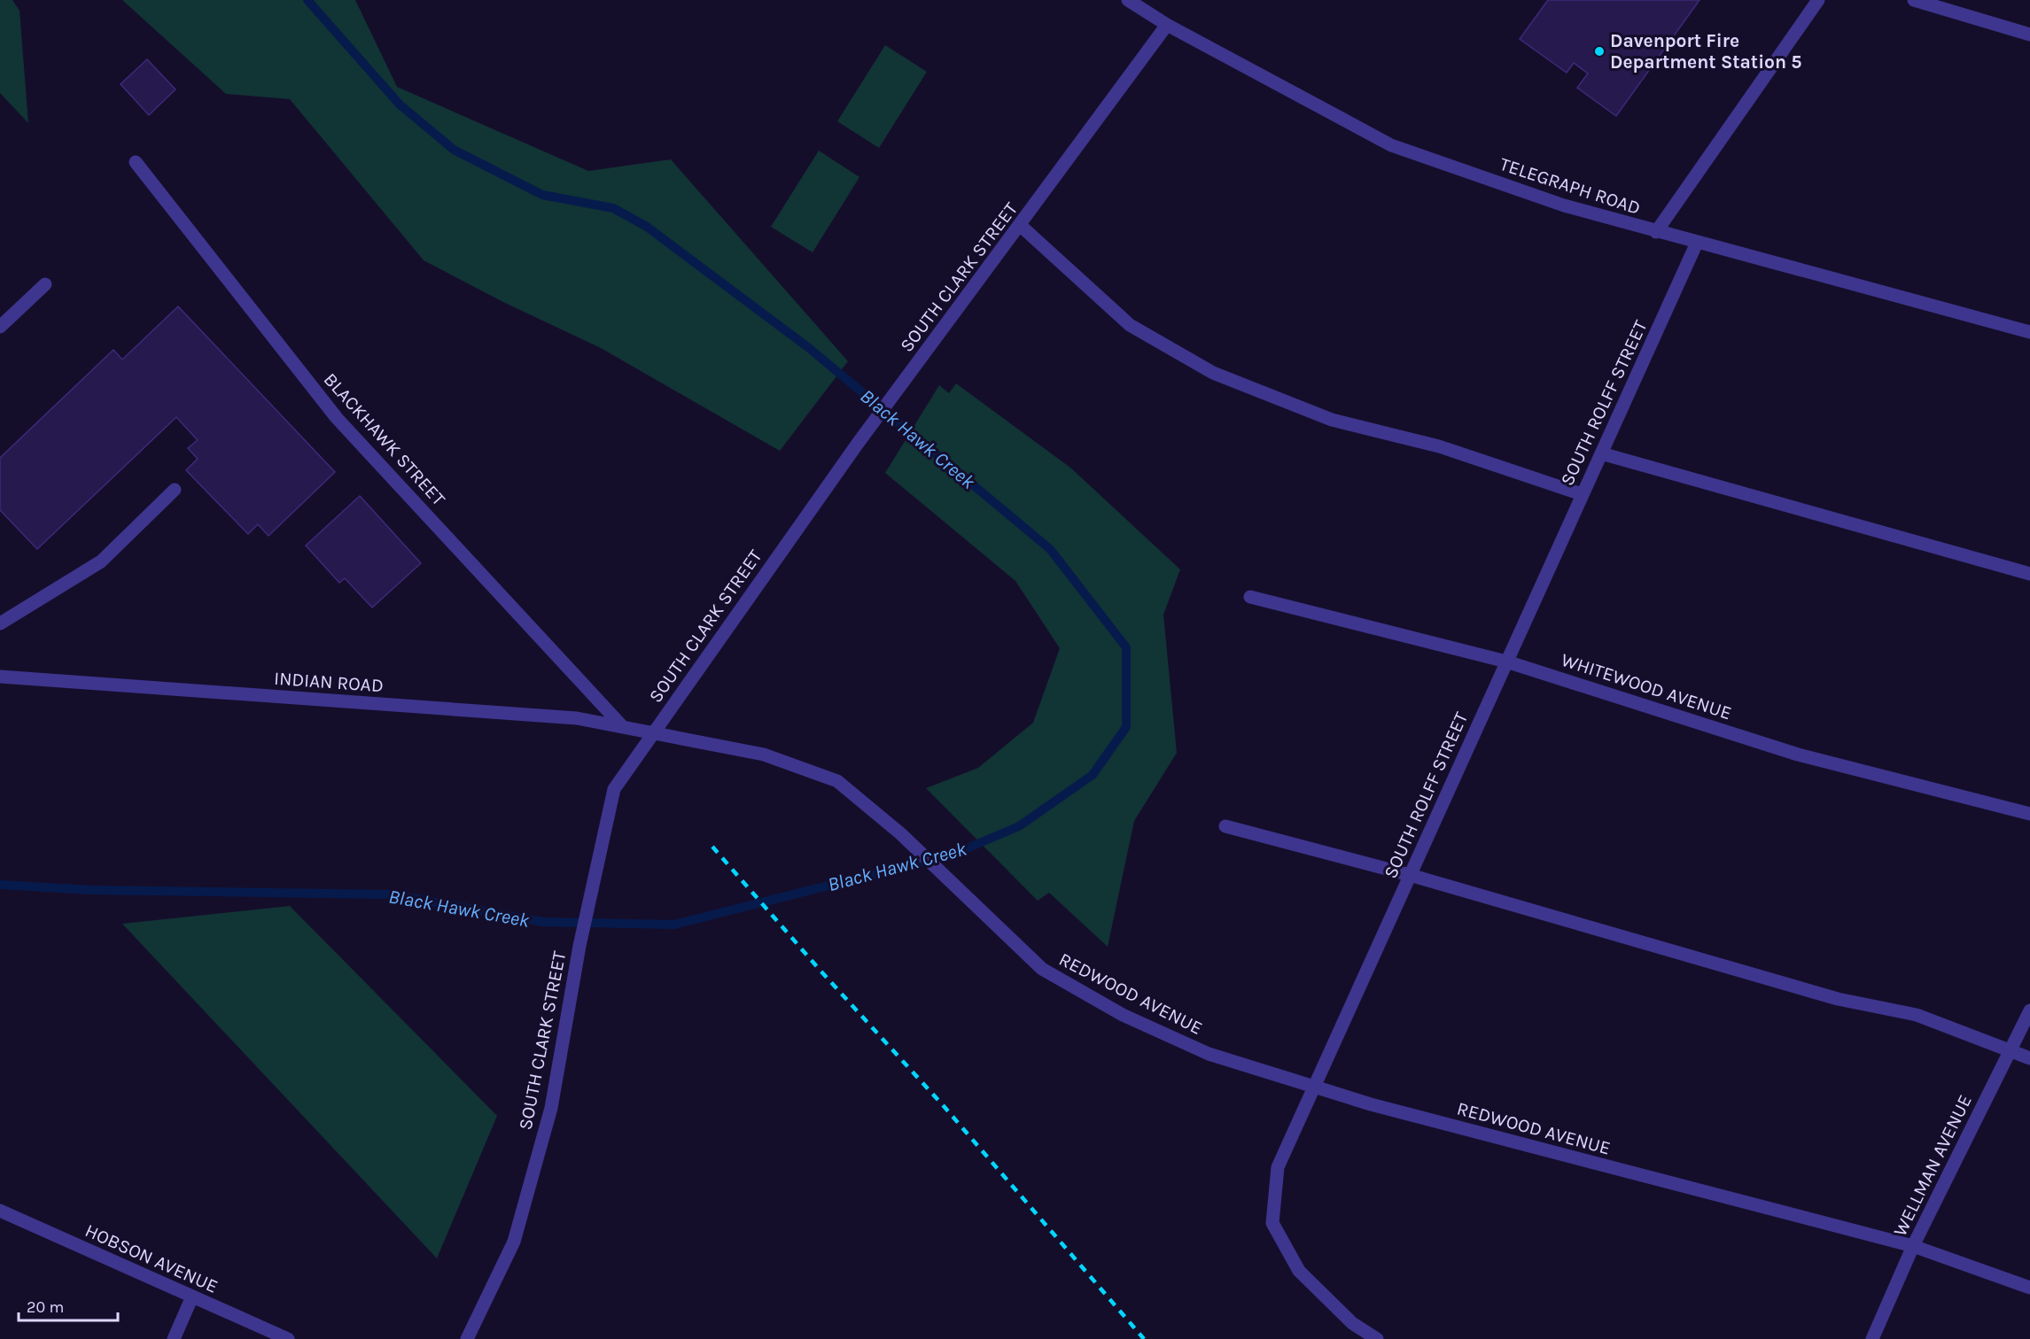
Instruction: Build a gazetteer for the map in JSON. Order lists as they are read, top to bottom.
{
  "streets": {
    "street": [
      "TELEGRAPH ROAD",
      "SOUTH CLARK STREET",
      "SOUTH ROLFF STREET",
      "BLACKHAWK STREET",
      "INDIAN ROAD",
      "WHITEWOOD AVENUE",
      "REDWOOD AVENUE",
      "WELLMAN AVENUE",
      "HOBSON AVENUE"
    ]
  },
  "crossings": [
    ["TELEGRAPH ROAD", "SOUTH CLARK STREET"],
    ["TELEGRAPH ROAD", "SOUTH ROLFF STREET"],
    ["SOUTH CLARK STREET", "INDIAN ROAD"],
    ["SOUTH CLARK STREET", "REDWOOD AVENUE"],
    ["SOUTH ROLFF STREET", "WHITEWOOD AVENUE"],
    ["SOUTH ROLFF STREET", "REDWOOD AVENUE"],
    ["BLACKHAWK STREET", "INDIAN ROAD"],
    ["INDIAN ROAD", "REDWOOD AVENUE"],
    ["REDWOOD AVENUE", "WELLMAN AVENUE"]
  ],
  "water": ["Black Hawk Creek"],
  "places": ["Davenport Fire Department Station 5"],
  "scale_bar": "20 m"
}
